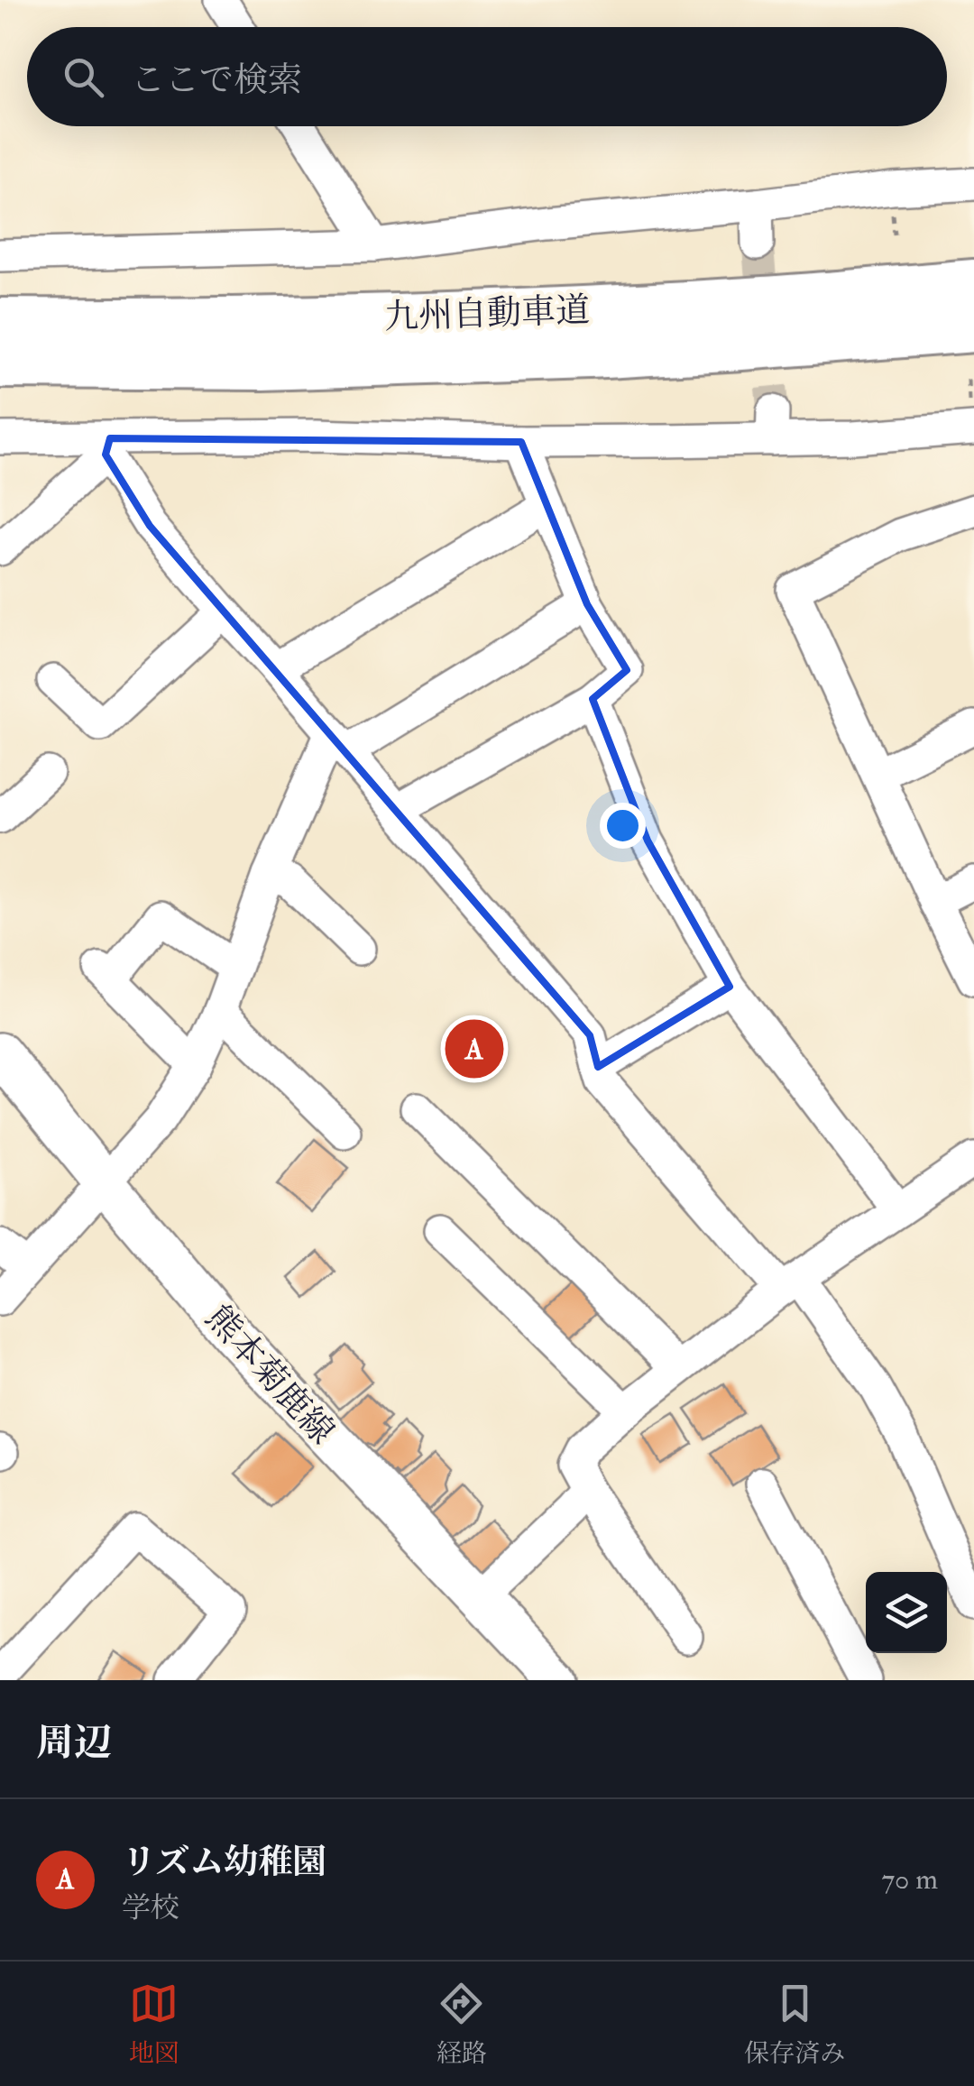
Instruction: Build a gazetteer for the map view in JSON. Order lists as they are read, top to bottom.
{
  "streets": {
    "highway": ["九州自動車道"],
    "main road": ["熊本菊鹿線"]
  },
  "page": {
    "search": "ここで検索",
    "pins": "A",
    "heading": "周辺",
    "list": [
      {
        "mark": "A",
        "name": "リズム幼稚園",
        "note": "学校",
        "value": "70 m"
      }
    ],
    "nav": ["地図", "経路", "保存済み"]
  }
}
